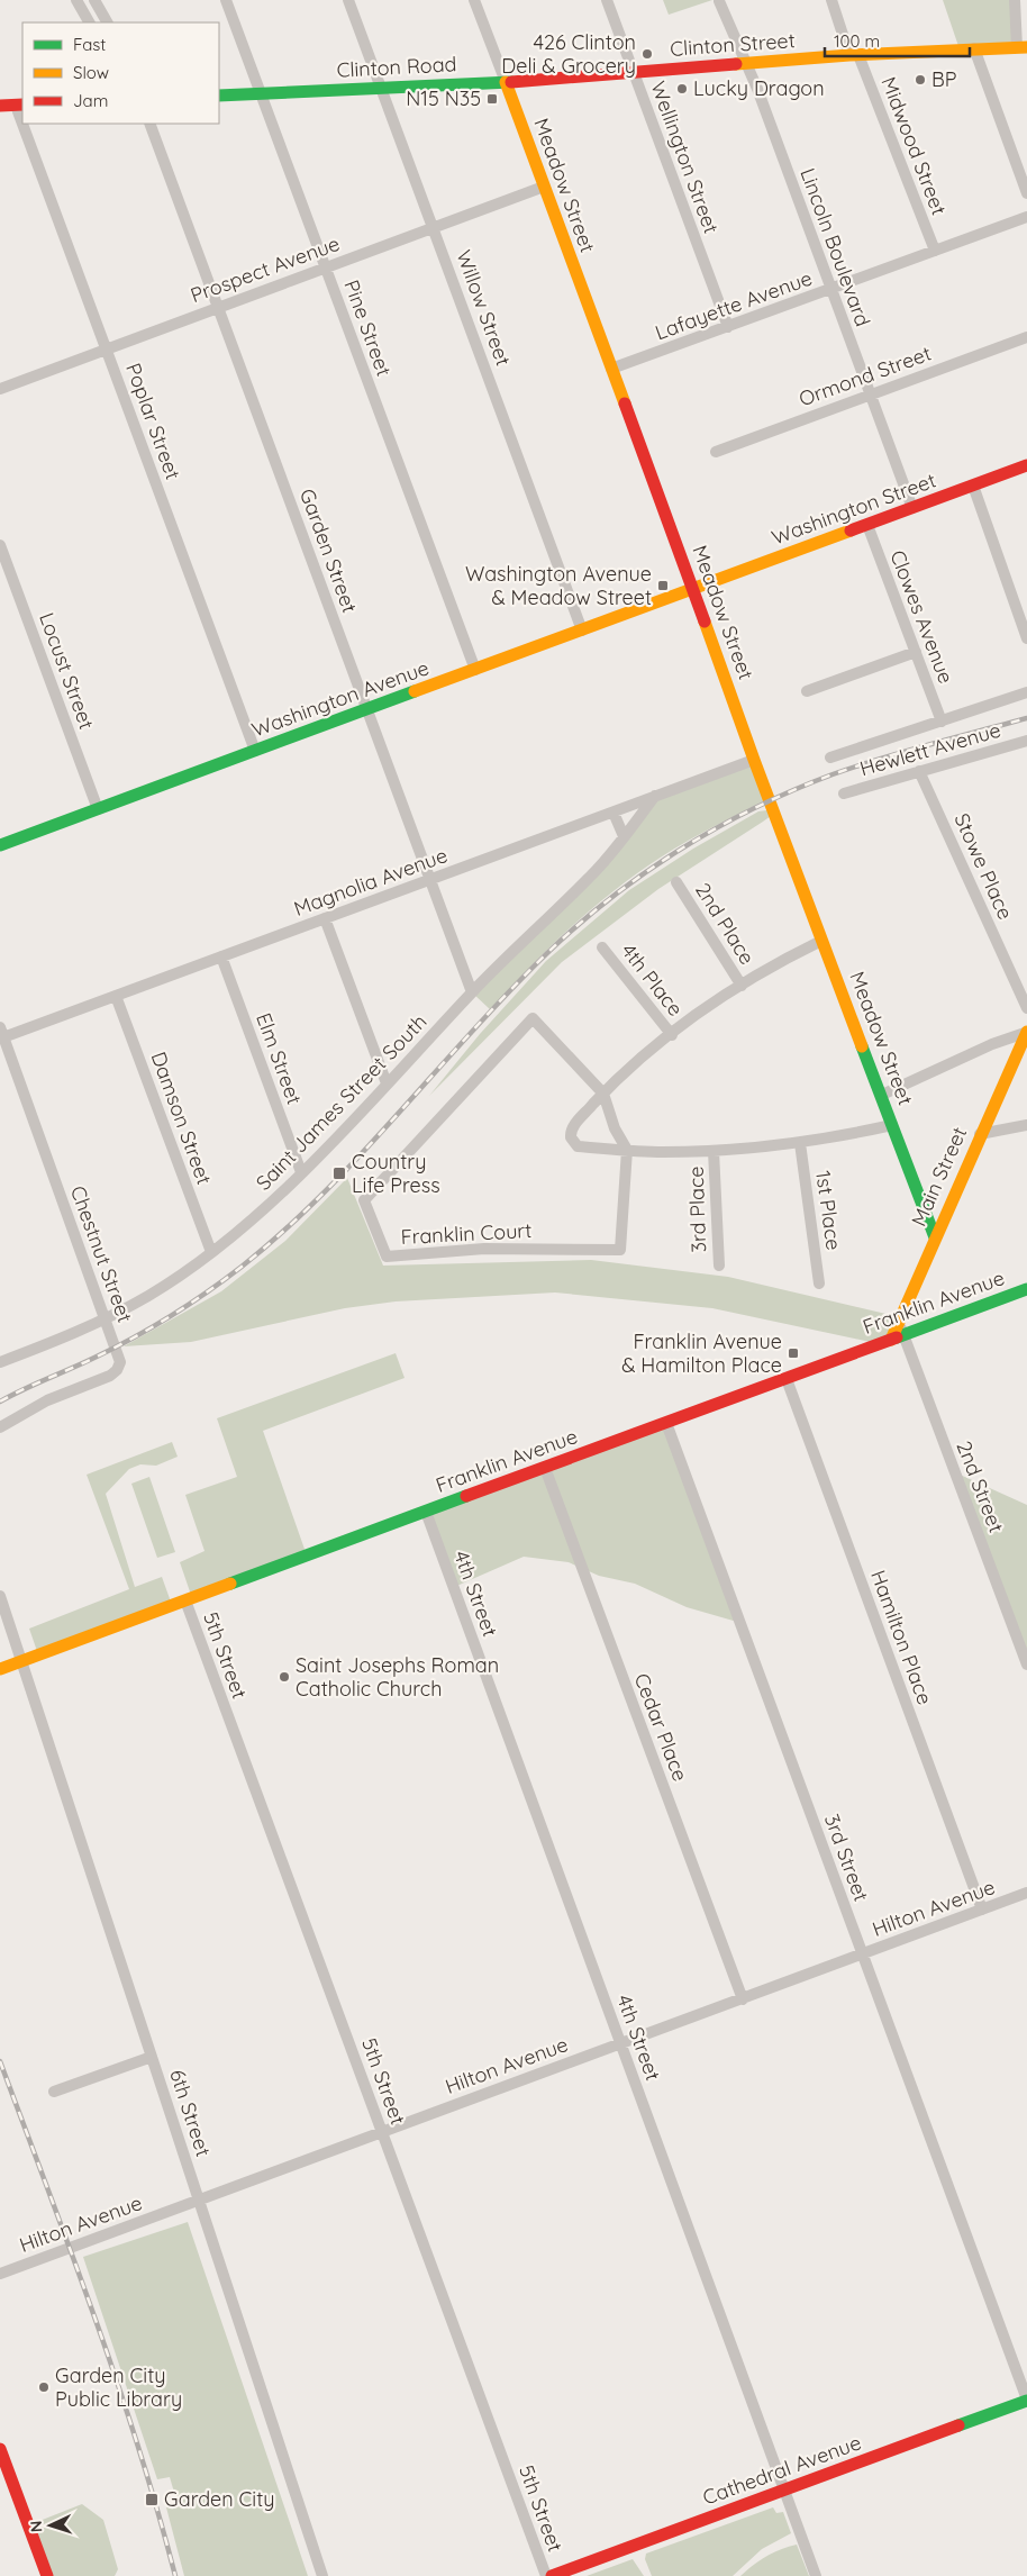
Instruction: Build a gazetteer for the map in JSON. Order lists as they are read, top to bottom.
{
  "streets": {
    "main road": [
      "Clinton Street",
      "Clinton Road",
      "Meadow Street",
      "Washington Street",
      "Washington Avenue",
      "Main Street",
      "Franklin Avenue",
      "Cathedral Avenue"
    ],
    "street": [
      "Midwood Street",
      "Wellington Street",
      "Lincoln Boulevard",
      "Prospect Avenue",
      "Lafayette Avenue",
      "Willow Street",
      "Pine Street",
      "Ormond Street",
      "Poplar Street",
      "Garden Street",
      "Clowes Avenue",
      "Locust Street",
      "Hewlett Avenue",
      "Stowe Place",
      "Magnolia Avenue",
      "2nd Place",
      "4th Place",
      "Elm Street",
      "Saint James Street South",
      "Damson Street",
      "3rd Place",
      "1st Place",
      "Franklin Court",
      "Chestnut Street",
      "2nd Street",
      "4th Street",
      "Hamilton Place",
      "5th Street",
      "Cedar Place",
      "3rd Street",
      "Hilton Avenue",
      "6th Street"
    ]
  },
  "crossings": [
    ["Clinton Street", "Clinton Road"],
    ["Clinton Street", "Midwood Street"],
    ["Clinton Street", "Wellington Street"],
    ["Clinton Street", "Lincoln Boulevard"],
    ["Clinton Road", "Meadow Street"],
    ["Clinton Road", "Willow Street"],
    ["Clinton Road", "Pine Street"],
    ["Midwood Street", "Lafayette Avenue"],
    ["Wellington Street", "Lafayette Avenue"],
    ["Meadow Street", "Prospect Avenue"],
    ["Meadow Street", "Lafayette Avenue"],
    ["Meadow Street", "Washington Street"],
    ["Meadow Street", "Washington Avenue"],
    ["Meadow Street", "Magnolia Avenue"],
    ["Meadow Street", "Main Street"],
    ["Lincoln Boulevard", "Lafayette Avenue"],
    ["Lincoln Boulevard", "Ormond Street"],
    ["Lincoln Boulevard", "Washington Street"],
    ["Prospect Avenue", "Willow Street"],
    ["Prospect Avenue", "Pine Street"],
    ["Prospect Avenue", "Poplar Street"],
    ["Prospect Avenue", "Garden Street"],
    ["Willow Street", "Washington Avenue"],
    ["Pine Street", "Washington Avenue"],
    ["Poplar Street", "Washington Avenue"],
    ["Washington Street", "Clowes Avenue"],
    ["Washington Street", "Washington Avenue"],
    ["Garden Street", "Washington Avenue"],
    ["Garden Street", "Magnolia Avenue"],
    ["Garden Street", "Saint James Street South"],
    ["Locust Street", "Washington Avenue"],
    ["Hewlett Avenue", "Stowe Place"],
    ["Magnolia Avenue", "Elm Street"],
    ["Magnolia Avenue", "Saint James Street South"],
    ["Magnolia Avenue", "Damson Street"],
    ["Magnolia Avenue", "Chestnut Street"],
    ["Elm Street", "Saint James Street South"],
    ["Saint James Street South", "Damson Street"],
    ["Saint James Street South", "Chestnut Street"],
    ["Main Street", "Franklin Avenue"],
    ["Main Street", "2nd Street"],
    ["Franklin Avenue", "2nd Street"],
    ["Franklin Avenue", "4th Street"],
    ["Franklin Avenue", "Hamilton Place"],
    ["Franklin Avenue", "5th Street"],
    ["Franklin Avenue", "Cedar Place"],
    ["Franklin Avenue", "3rd Street"],
    ["Franklin Avenue", "6th Street"],
    ["4th Street", "Hilton Avenue"],
    ["4th Street", "Cathedral Avenue"],
    ["Hamilton Place", "Hilton Avenue"],
    ["5th Street", "Hilton Avenue"],
    ["Cedar Place", "Hilton Avenue"],
    ["3rd Street", "Hilton Avenue"],
    ["3rd Street", "Cathedral Avenue"],
    ["Hilton Avenue", "6th Street"]
  ],
  "places": {
    "other": [
      "426 Clinton Deli & Grocery",
      "BP",
      "Lucky Dragon",
      "Saint Josephs Roman Catholic Church",
      "Garden City Public Library"
    ],
    "transit": [
      "N15 N35",
      "Washington Avenue & Meadow Street",
      "Country Life Press",
      "Franklin Avenue & Hamilton Place",
      "Garden City"
    ]
  },
  "legend": ["Fast", "Slow", "Jam"],
  "scale_bar": "100 m",
  "north": "left"
}
